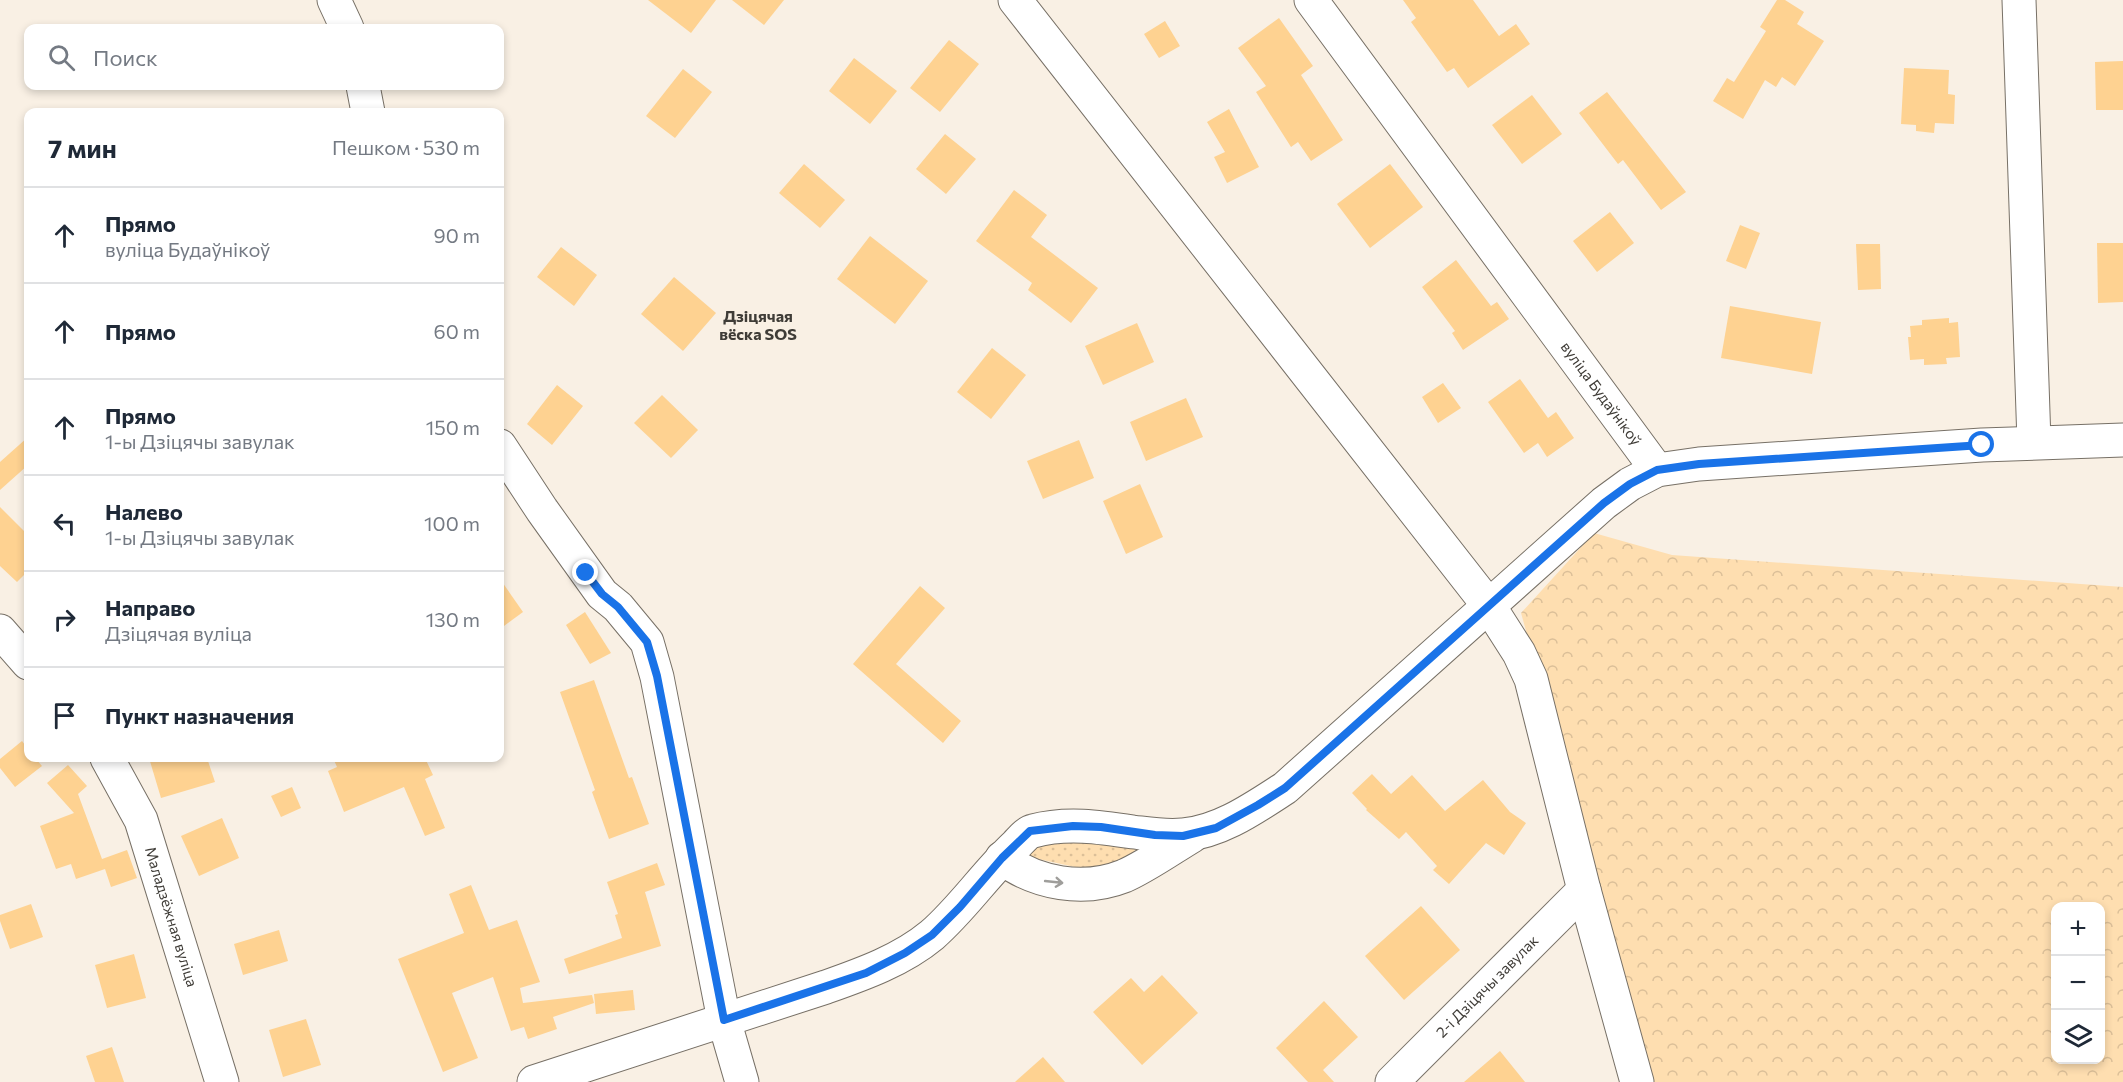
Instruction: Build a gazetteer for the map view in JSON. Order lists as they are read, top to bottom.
{
  "streets": {
    "street": ["вуліца Будаўнікоў", "Маладзёжная вуліца", "2-і Дзіцячы завулак"]
  },
  "districts": ["Дзіцячая вёска SOS"],
  "page": {
    "search": "Поиск",
    "heading": ["7 мин", "Пешком · 530 m"],
    "list": [
      ["Прямо", "вуліца Будаўнікоў", "90 m"],
      ["Прямо", "60 m"],
      ["Прямо", "1-ы Дзіцячы завулак", "150 m"],
      ["Налево", "1-ы Дзіцячы завулак", "100 m"],
      ["Направо", "Дзіцячая вуліца", "130 m"],
      "Пункт назначения"
    ],
    "map_buttons": ["+", "−"]
  }
}
